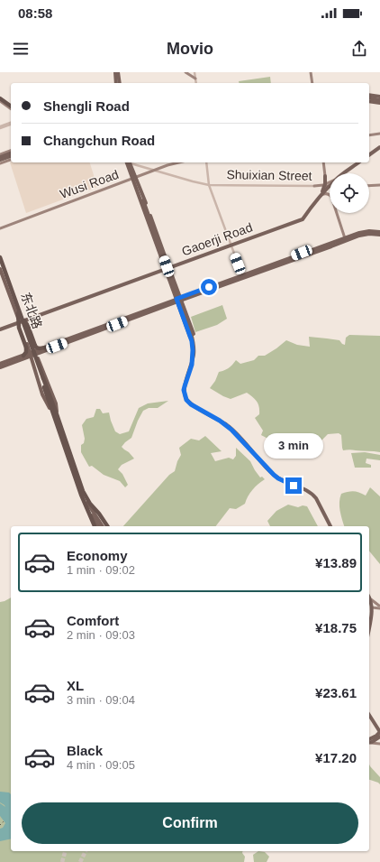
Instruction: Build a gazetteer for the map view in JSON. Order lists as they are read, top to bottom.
{
  "streets": {
    "highway": ["东北路"],
    "main road": ["Shuixian Street", "Wusi Road", "Gaoerji Road"]
  },
  "crossings": [
    ["Shuixian Street", "Wusi Road"],
    ["Gaoerji Road", "东北路"]
  ],
  "page": {
    "status": "08:58",
    "header": "Movio",
    "banner": ["Shengli Road", "Changchun Road"],
    "bubble": "3 min",
    "list": [
      {
        "name": "Economy",
        "note": "1 min · 09:02",
        "value": "¥13.89"
      },
      {
        "name": "Comfort",
        "note": "2 min · 09:03",
        "value": "¥18.75"
      },
      {
        "name": "XL",
        "note": "3 min · 09:04",
        "value": "¥23.61"
      },
      {
        "name": "Black",
        "note": "4 min · 09:05",
        "value": "¥17.20"
      }
    ],
    "buttons": "Confirm"
  }
}
